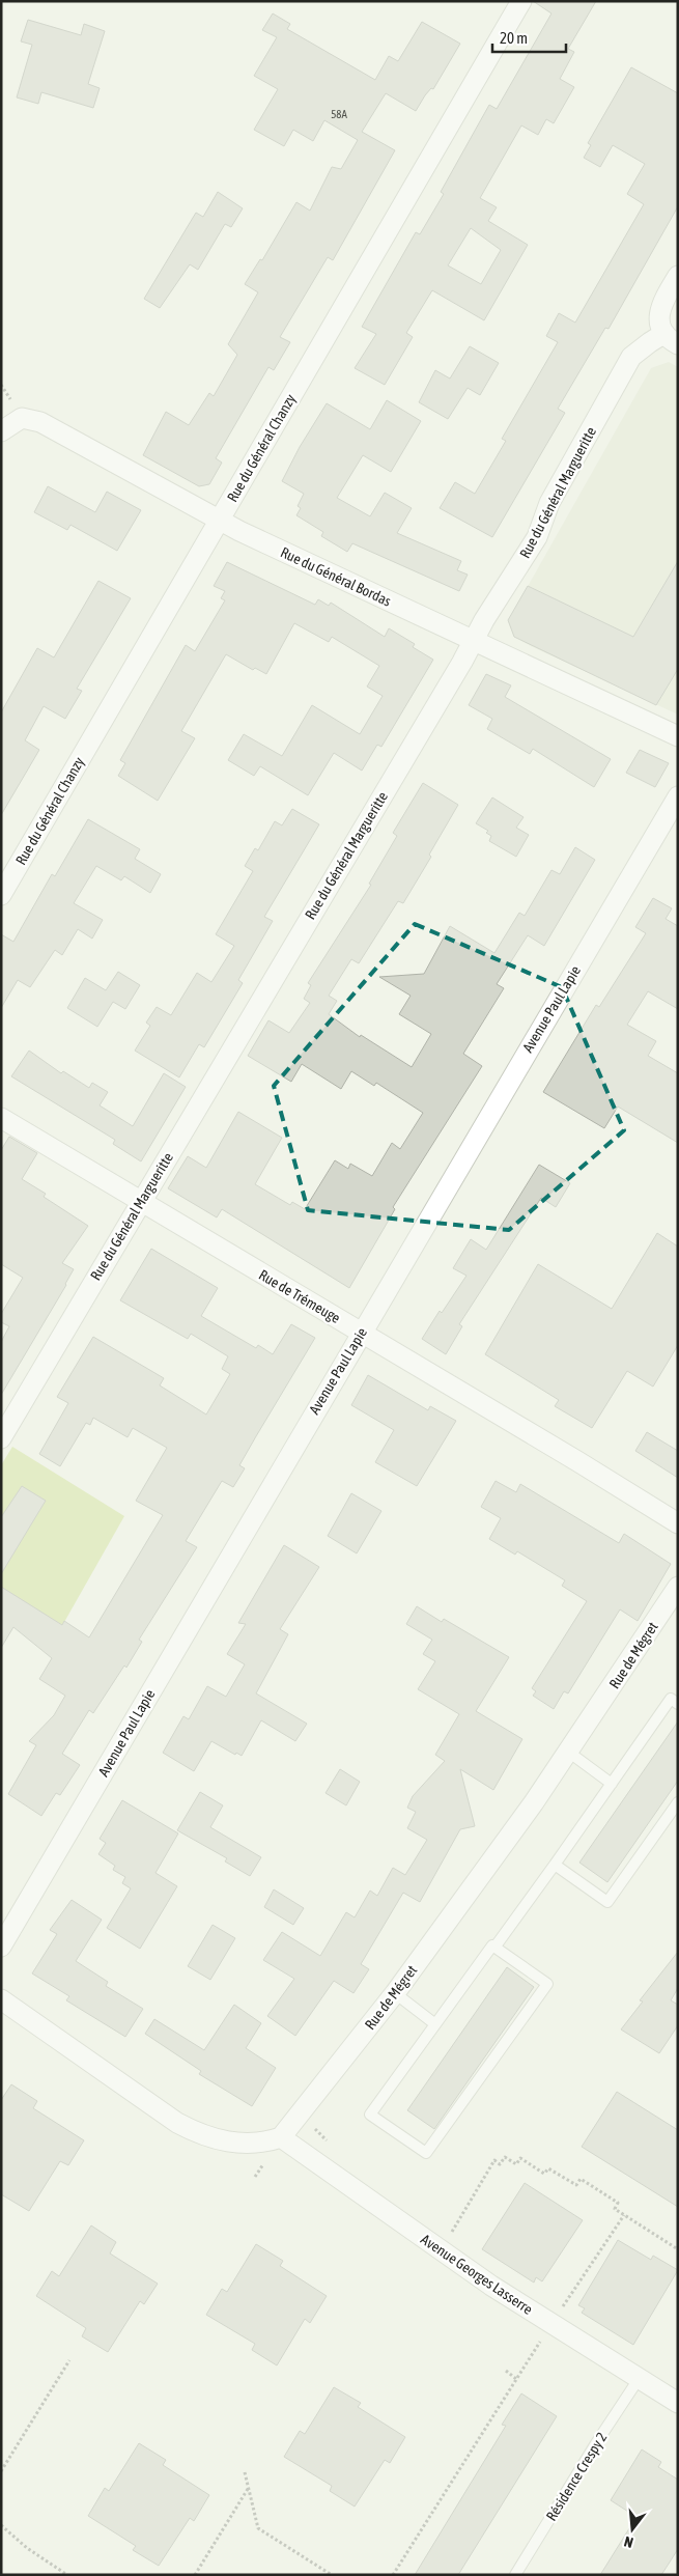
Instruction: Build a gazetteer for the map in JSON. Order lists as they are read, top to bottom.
{
  "streets": {
    "street": [
      "Rue du Général Chanzy",
      "Rue du Général Margueritte",
      "Rue du Général Bordas",
      "Avenue Paul Lapie",
      "Rue de Trémeuge",
      "Rue de Mégret",
      "Avenue Georges Lasserre"
    ],
    "lane": ["Résidence Crespy 2"]
  },
  "crossings": [
    ["Rue du Général Chanzy", "Rue du Général Bordas"],
    ["Rue du Général Margueritte", "Rue du Général Bordas"],
    ["Rue du Général Margueritte", "Rue de Trémeuge"],
    ["Avenue Paul Lapie", "Rue de Trémeuge"],
    ["Rue de Mégret", "Avenue Georges Lasserre"],
    ["Avenue Georges Lasserre", "Résidence Crespy 2"]
  ],
  "house_numbers": ["58A"],
  "scale_bar": "20 m",
  "north": "bottom"
}
